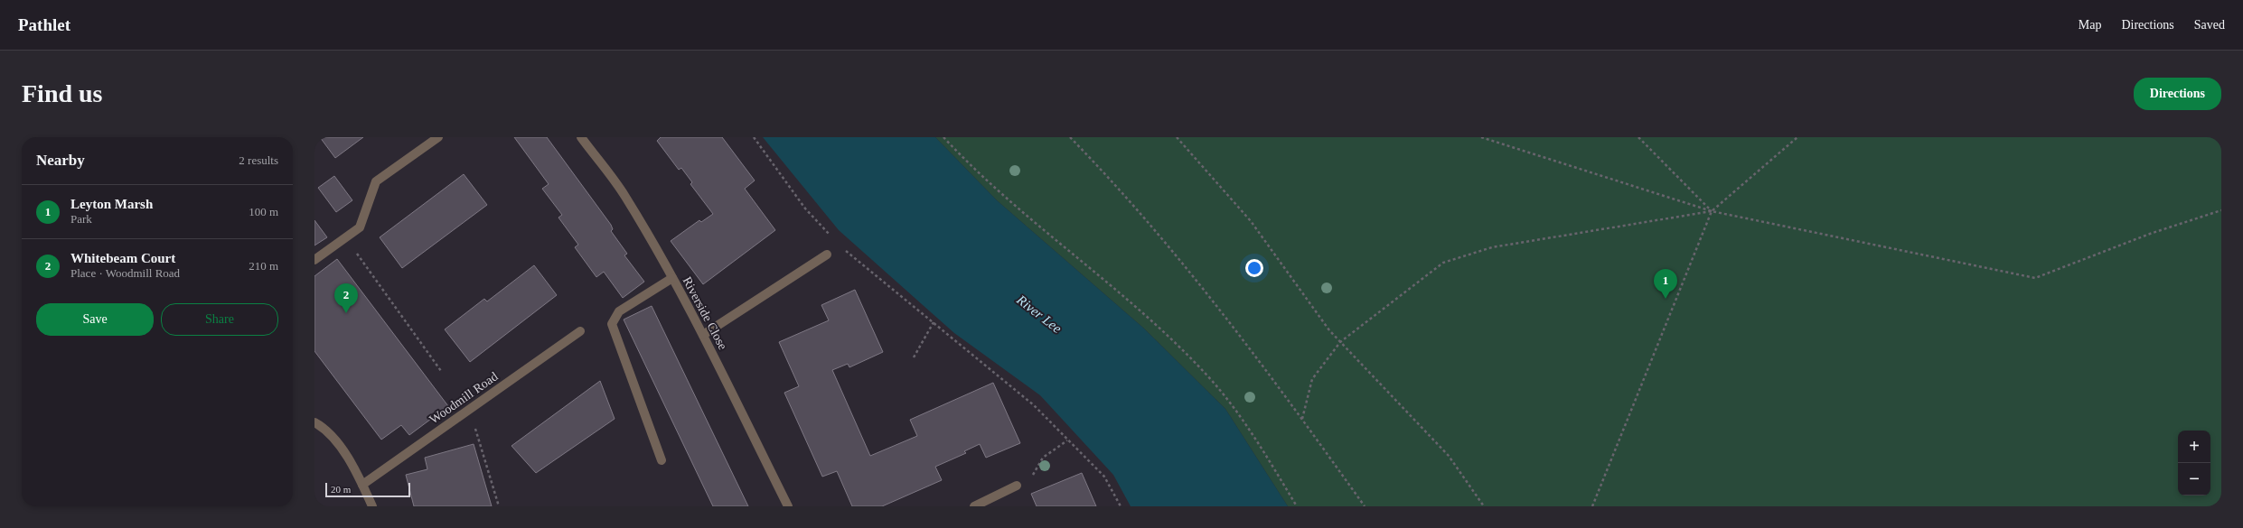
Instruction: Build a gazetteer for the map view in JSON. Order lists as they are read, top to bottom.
{
  "streets": {
    "street": ["Riverside Close", "Woodmill Road"]
  },
  "water": ["River Lee"],
  "scale_bar": "20 m",
  "page": {
    "header": "Pathlet",
    "nav": ["Map", "Directions", "Saved"],
    "buttons": [
      "Directions",
      ["Save", "Share"]
    ],
    "title": "Find us",
    "heading": ["Nearby", "2 results"],
    "list": [
      {
        "mark": "1",
        "name": "Leyton Marsh",
        "note": "Park",
        "value": "100 m"
      },
      {
        "mark": "2",
        "name": "Whitebeam Court",
        "note": "Place · Woodmill Road",
        "value": "210 m"
      }
    ],
    "pins": ["1", "2"],
    "map_buttons": ["+", "−"],
    "scale": "20 m"
  }
}
